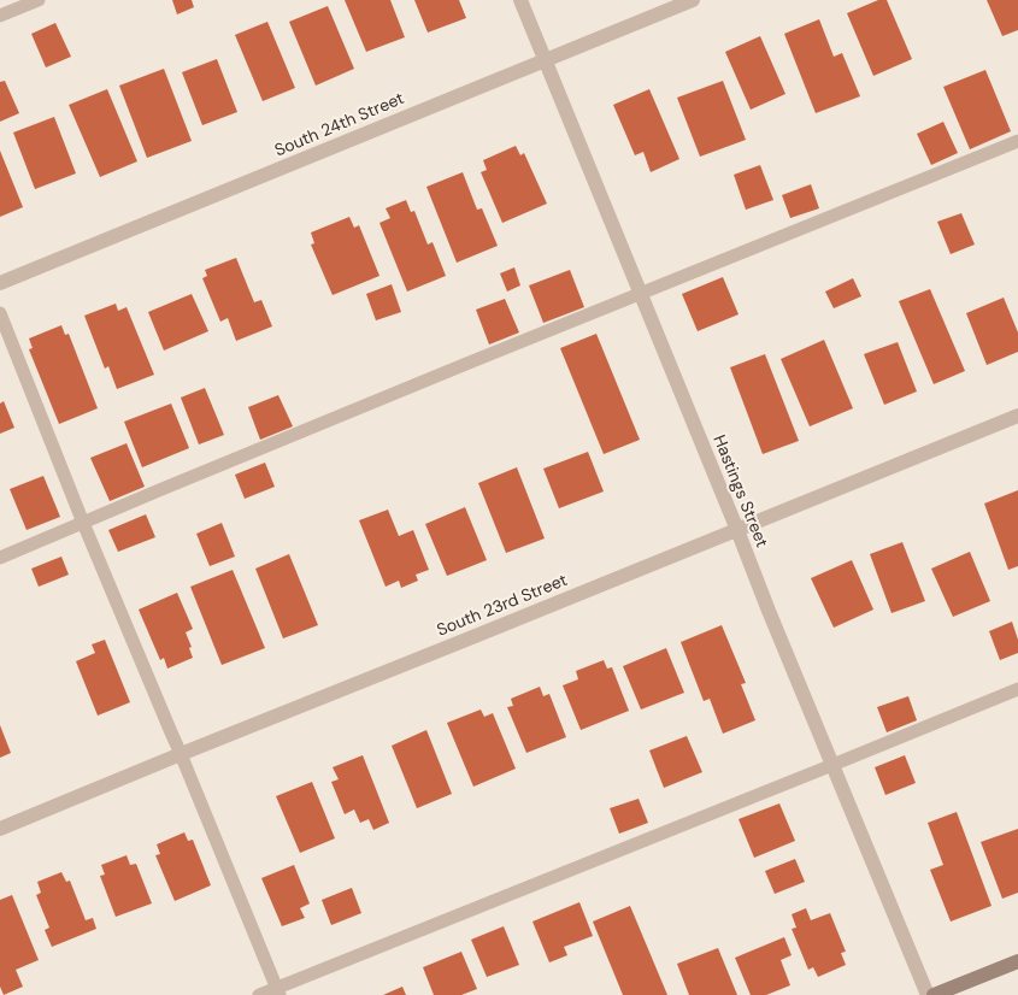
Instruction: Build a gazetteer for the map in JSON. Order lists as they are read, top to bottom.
{
  "streets": {
    "street": ["South 24th Street", "Hastings Street", "South 23rd Street"]
  },
  "crossings": [
    ["South 24th Street", "Hastings Street"],
    ["Hastings Street", "South 23rd Street"]
  ]
}
